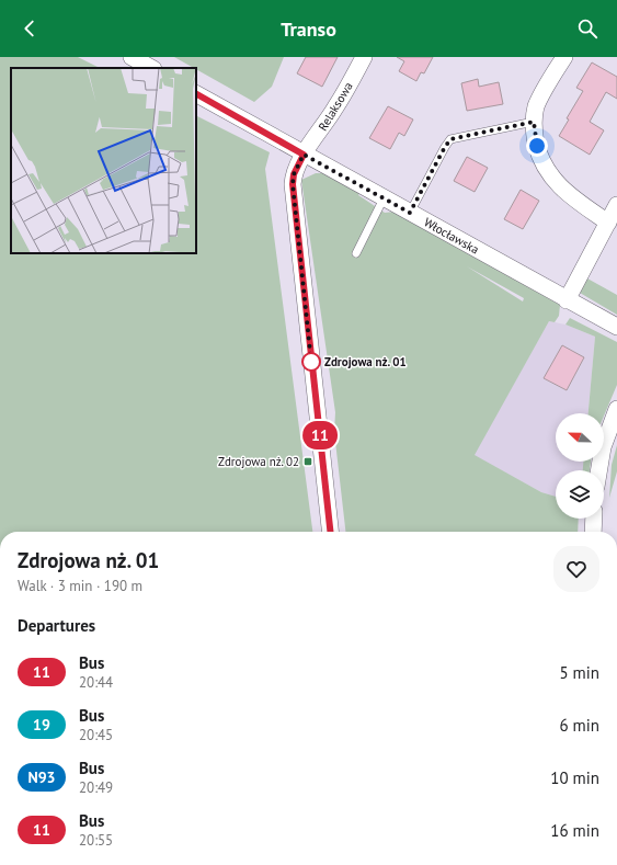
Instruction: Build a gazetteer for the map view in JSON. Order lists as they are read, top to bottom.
{
  "streets": {
    "street": ["Relaksowa", "Włocławska"]
  },
  "crossings": [
    ["Relaksowa", "Włocławska"]
  ],
  "places": {
    "other": ["Zdrojowa nż. 01"],
    "transit": ["Zdrojowa nż. 02"]
  },
  "lines": ["bus line 11"],
  "north": "left",
  "page": {
    "header": "Transo",
    "on_map": "11",
    "heading": [
      ["Zdrojowa nż. 01", "Walk · 3 min · 190 m"],
      "Departures"
    ],
    "list": [
      {
        "mark": "11",
        "name": "Bus",
        "note": "20:44",
        "value": "5 min"
      },
      {
        "mark": "19",
        "name": "Bus",
        "note": "20:45",
        "value": "6 min"
      },
      {
        "mark": "N93",
        "name": "Bus",
        "note": "20:49",
        "value": "10 min"
      },
      {
        "mark": "11",
        "name": "Bus",
        "note": "20:55",
        "value": "16 min"
      }
    ]
  }
}
